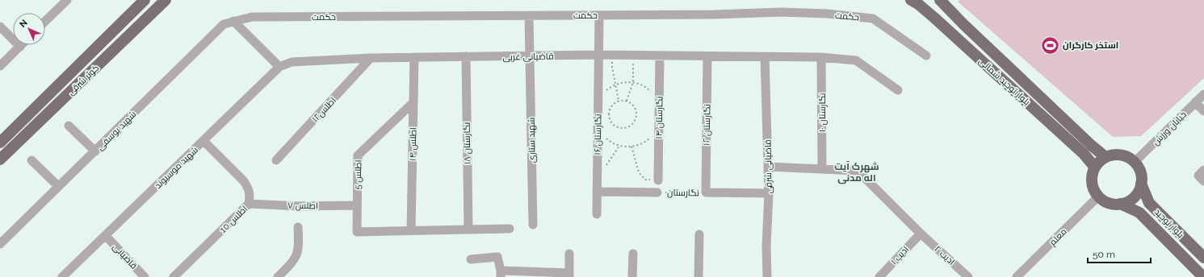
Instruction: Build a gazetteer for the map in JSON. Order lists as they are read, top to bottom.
{
  "streets": {
    "main road": ["کوثر شرقی", "بلوار توحید شمالی", "بلوار توحید"],
    "street": [
      "حکمت",
      "قاضیانی غربی",
      "اطلس۱۲",
      "نگارستان ۱۰",
      "نگارستان ۱۴",
      "نگارستان ۱۲",
      "خیابان ورزش",
      "شهید یوسفی",
      "نگارستان ۱۶",
      "شهید ستاری",
      "نگارستان ۱۸",
      "اطلس ۱۴",
      "قاضیانی شرقی",
      "شهید موسیوند",
      "اطلس 5",
      "نگارستان",
      "اطلس ۷",
      "اطلس 10",
      "معلم",
      "ادیب ۱",
      "ادیب ۲",
      "قاضیانی"
    ]
  },
  "crossings": [
    ["حکمت", "شهید یوسفی"],
    ["حکمت", "نگارستان ۱۶"],
    ["حکمت", "شهید ستاری"],
    ["قاضیانی غربی", "اطلس۱۲"],
    ["قاضیانی غربی", "نگارستان ۱۰"],
    ["قاضیانی غربی", "نگارستان ۱۴"],
    ["قاضیانی غربی", "نگارستان ۱۲"],
    ["قاضیانی غربی", "نگارستان ۱۶"],
    ["قاضیانی غربی", "شهید ستاری"],
    ["قاضیانی غربی", "نگارستان ۱۸"],
    ["قاضیانی غربی", "اطلس ۱۴"],
    ["قاضیانی غربی", "قاضیانی شرقی"],
    ["قاضیانی غربی", "شهید موسیوند"],
    ["بلوار توحید شمالی", "خیابان ورزش"],
    ["بلوار توحید شمالی", "بلوار توحید"],
    ["بلوار توحید شمالی", "معلم"],
    ["نگارستان ۱۰", "ادیب ۲"],
    ["نگارستان ۱۲", "نگارستان"],
    ["خیابان ورزش", "بلوار توحید"],
    ["خیابان ورزش", "معلم"],
    ["نگارستان ۱۶", "نگارستان"],
    ["اطلس ۱۴", "اطلس 5"],
    ["قاضیانی شرقی", "نگارستان"],
    ["قاضیانی شرقی", "ادیب ۲"],
    ["شهید موسیوند", "اطلس 10"],
    ["شهید موسیوند", "قاضیانی"],
    ["اطلس 5", "اطلس ۷"],
    ["اطلس ۷", "اطلس 10"],
    ["بلوار توحید", "معلم"],
    ["ادیب ۱", "ادیب ۲"]
  ],
  "districts": ["شهرک آیت اله مدنی"],
  "places": {
    "sports": ["استخر کارگران"]
  },
  "scale_bar": "50 m",
  "north": "top left"
}
